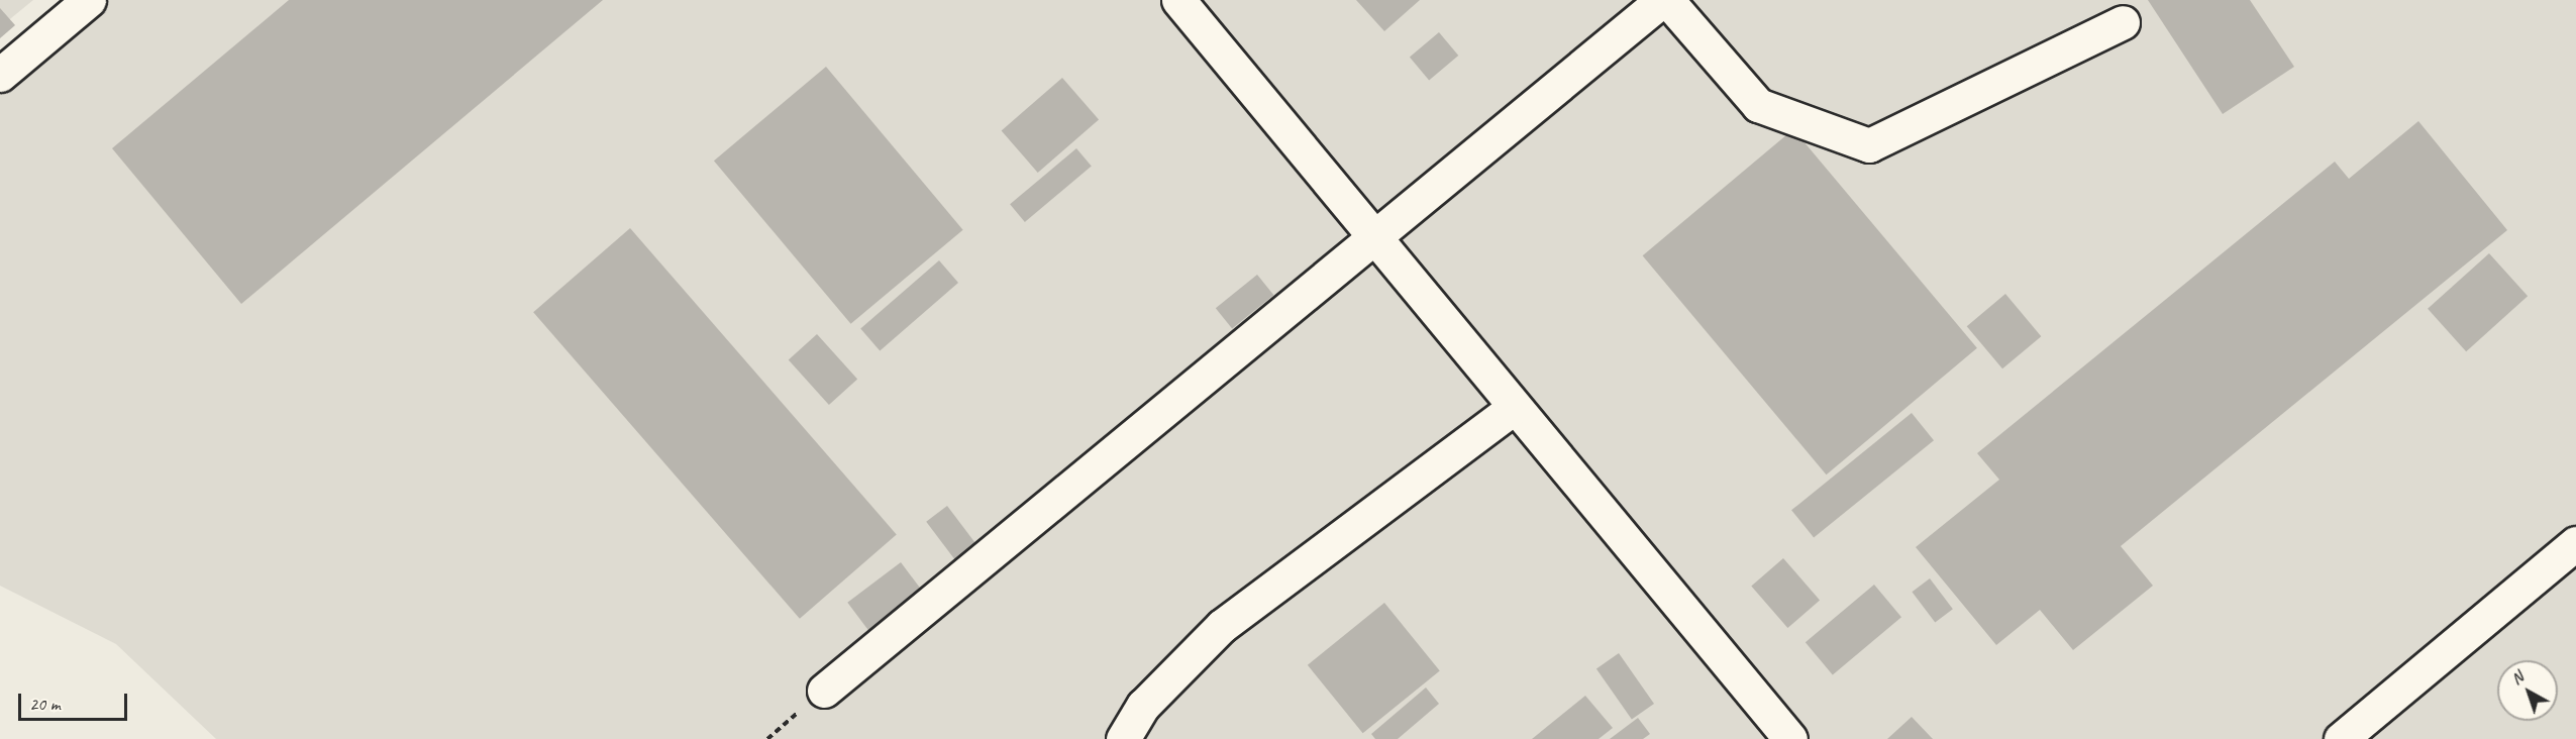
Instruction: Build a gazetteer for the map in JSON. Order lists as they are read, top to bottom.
{
  "scale_bar": "20 m",
  "north": "top left"
}
